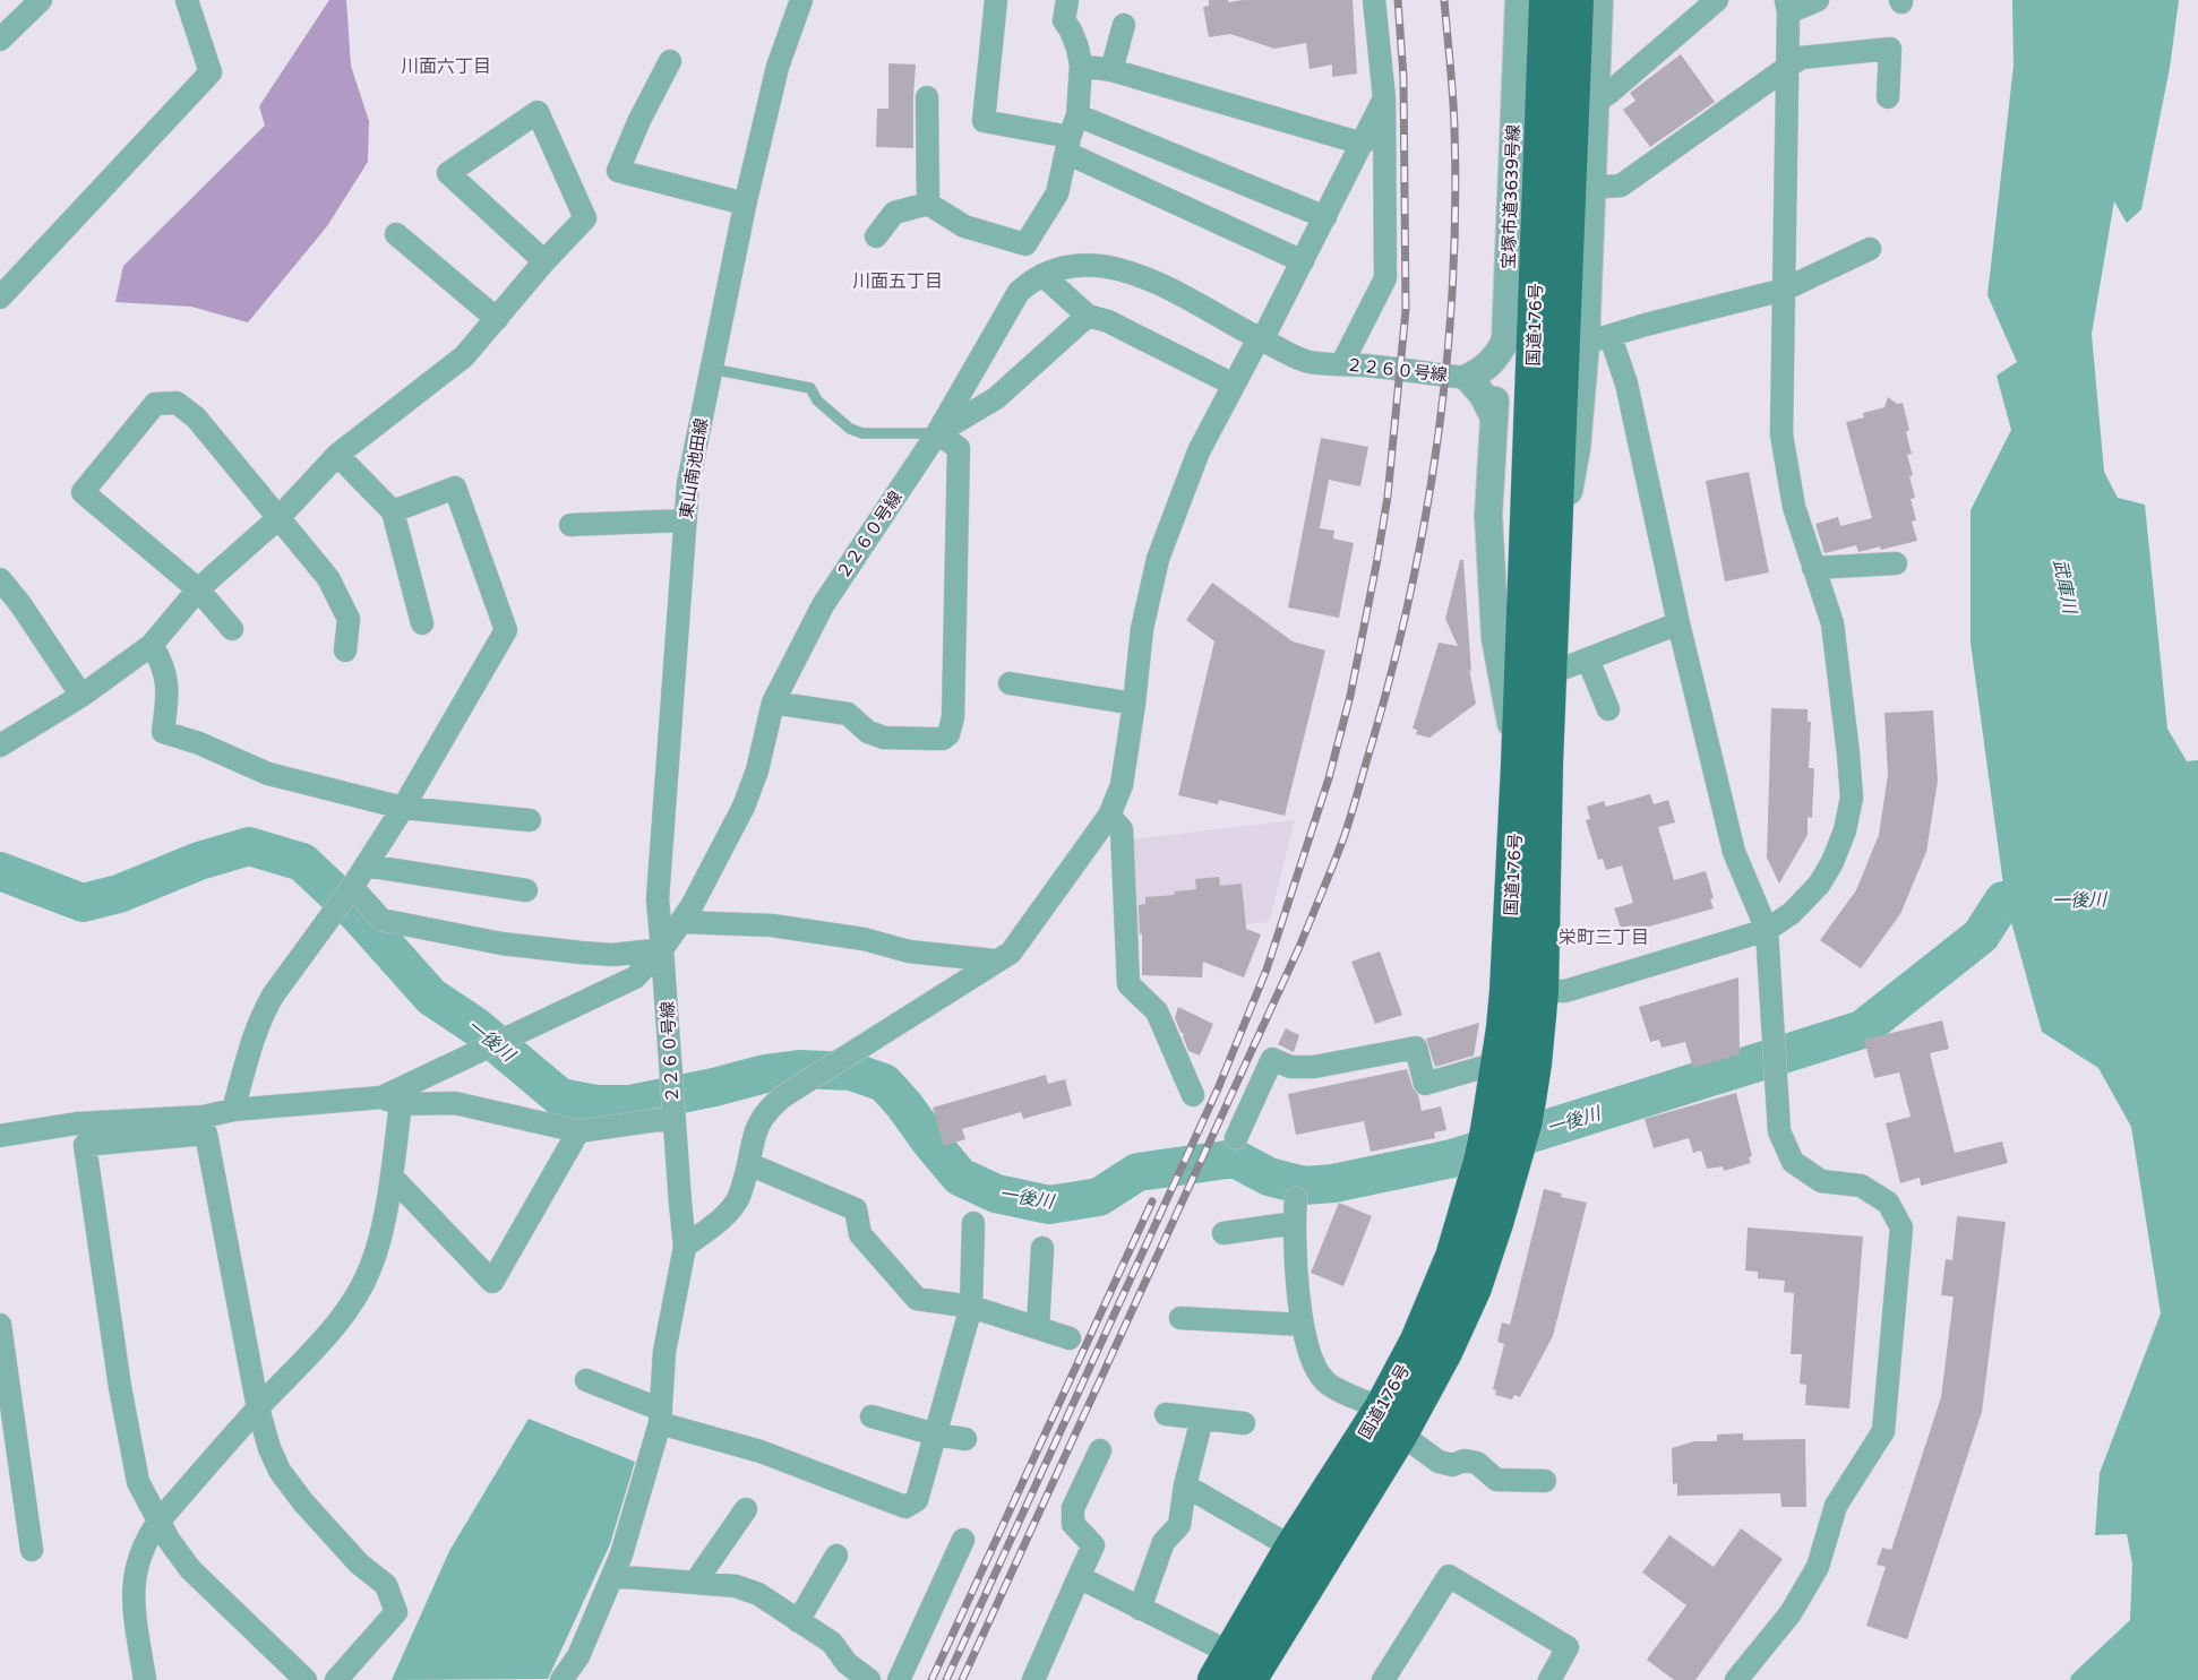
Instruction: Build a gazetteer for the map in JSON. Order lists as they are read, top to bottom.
{
  "streets": {
    "highway": ["国道176号"],
    "street": ["宝塚市道3639号線", "２２６０号線", "東山南池田線"]
  },
  "crossings": [
    ["宝塚市道3639号線", "国道176号"],
    ["２２６０号線", "東山南池田線"]
  ],
  "districts": ["川面六丁目", "川面五丁目", "栄町三丁目"],
  "water": ["武庫川", "一後川"]
}
